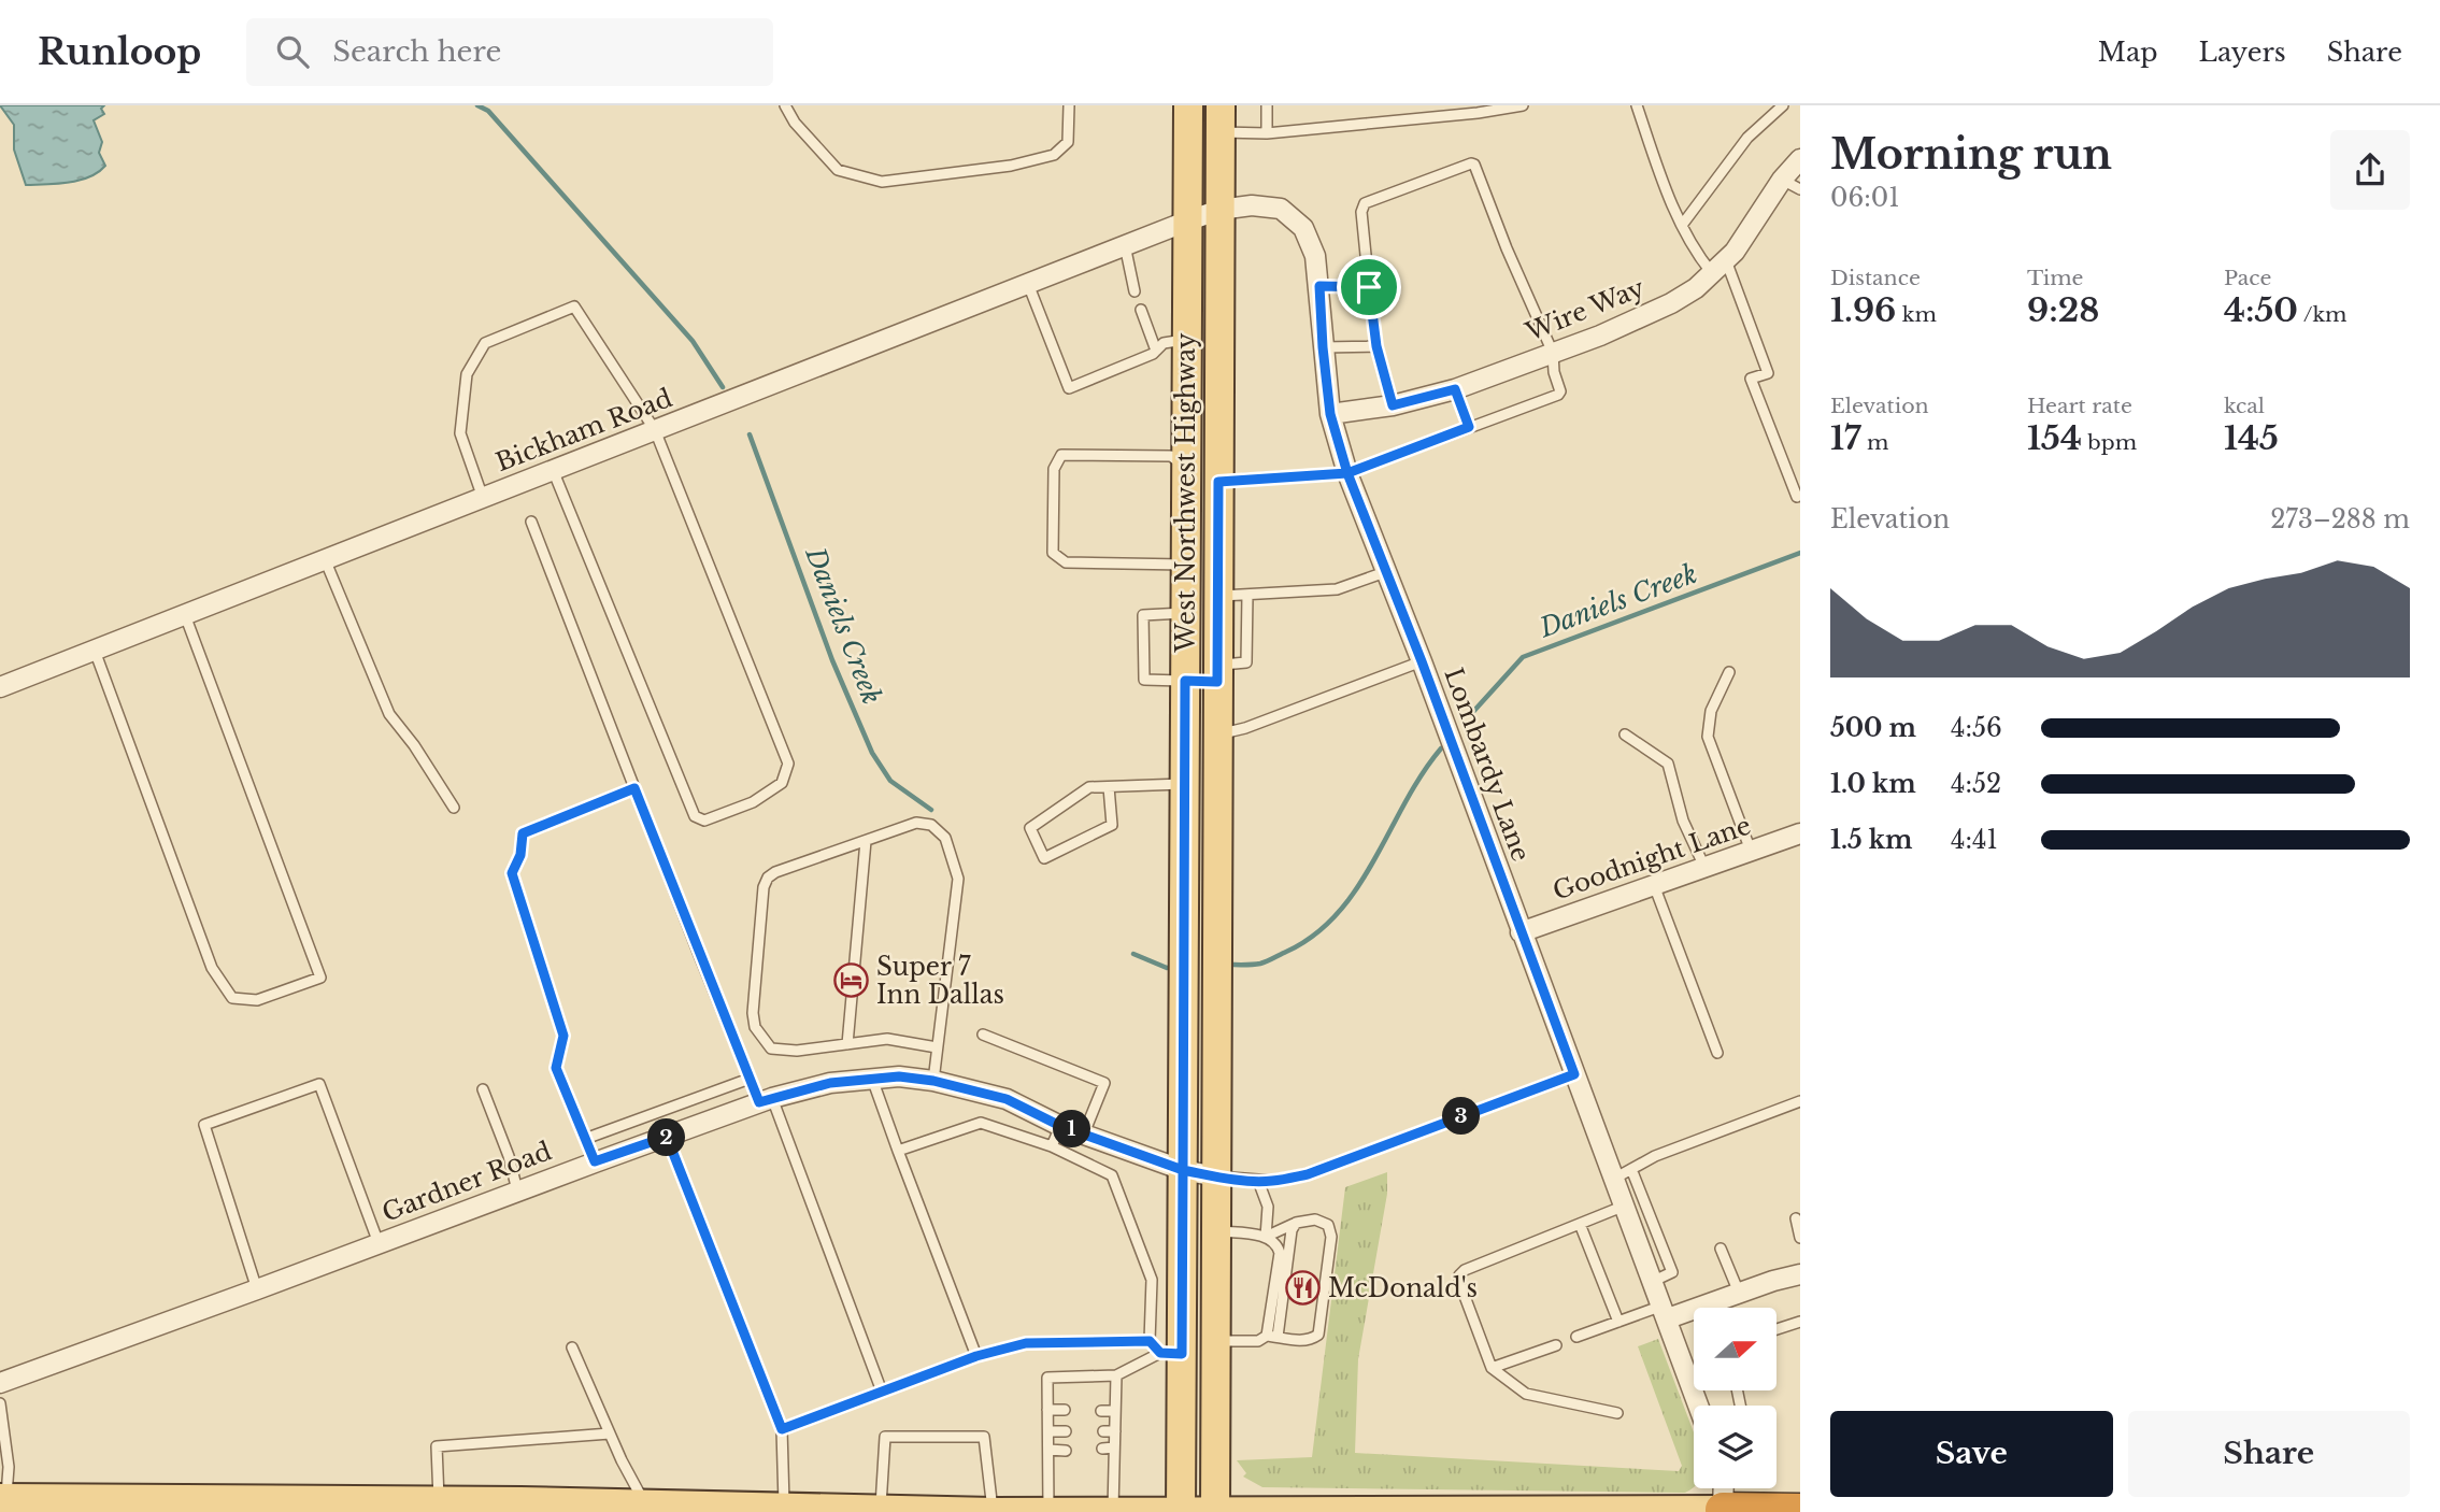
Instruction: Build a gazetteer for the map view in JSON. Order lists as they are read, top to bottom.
{
  "streets": {
    "main road": ["West Northwest Highway"],
    "street": [
      "Wire Way",
      "Bickham Road",
      "Lombardy Lane",
      "Goodnight Lane",
      "Gardner Road"
    ]
  },
  "crossings": [
    ["Wire Way", "Lombardy Lane"],
    ["Bickham Road", "West Northwest Highway"],
    ["Bickham Road", "Lombardy Lane"],
    ["West Northwest Highway", "Lombardy Lane"],
    ["West Northwest Highway", "Gardner Road"],
    ["Lombardy Lane", "Goodnight Lane"]
  ],
  "water": ["Daniels Creek"],
  "places": {
    "hotel": ["Super 7 Inn Dallas"],
    "restaurant": ["McDonald's"]
  },
  "north": "right",
  "page": {
    "header": "Runloop",
    "search": "Search here",
    "nav": ["Map", "Layers", "Share"],
    "heading": ["Morning run", "06:01"],
    "stats": [
      ["Distance", "1.96 km"],
      ["Time", "9:28"],
      ["Pace", "4:50 /km"],
      ["Elevation", "17 m"],
      ["Heart rate", "154 bpm"],
      ["kcal", "145"]
    ],
    "chart": ["Elevation", "273–288 m"],
    "list": [
      {
        "name": "500 m",
        "note": "4:56"
      },
      {
        "name": "1.0 km",
        "note": "4:52"
      },
      {
        "name": "1.5 km",
        "note": "4:41"
      }
    ],
    "pins": ["3", "1", "2"],
    "buttons": ["Save", "Share"]
  }
}
